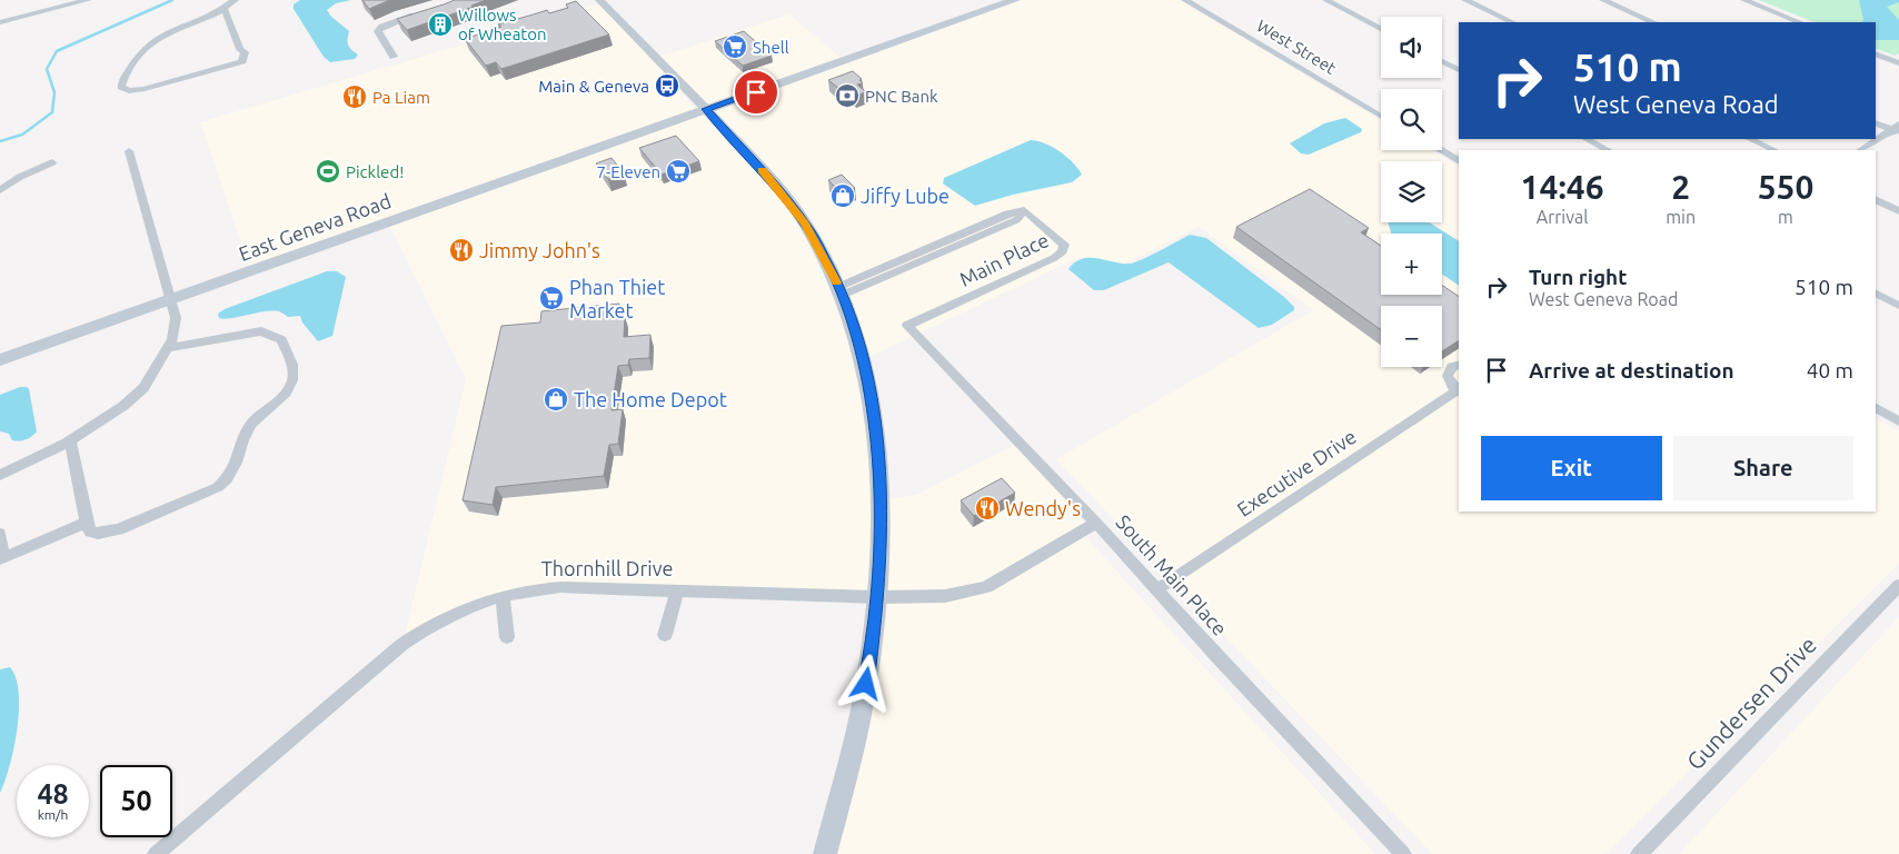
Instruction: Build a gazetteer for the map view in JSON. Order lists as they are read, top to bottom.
{
  "streets": {
    "main road": ["East Geneva Road"],
    "street": [
      "West Street",
      "Main Place",
      "Executive Drive",
      "Thornhill Drive",
      "South Main Place",
      "Gundersen Drive"
    ]
  },
  "crossings": [
    ["Main Place", "South Main Place"],
    ["Executive Drive", "South Main Place"],
    ["Thornhill Drive", "South Main Place"]
  ],
  "places": {
    "building": ["Willows of Wheaton"],
    "supermarket": ["Shell", "7-Eleven", "Phan Thiet Market"],
    "bus stop": ["Main & Geneva"],
    "bank": ["PNC Bank"],
    "restaurant": ["Pa Liam", "Jimmy John's", "Wendy's"],
    "sports": ["Pickled!"],
    "shop": ["Jiffy Lube", "The Home Depot"]
  },
  "page": {
    "map_buttons": ["+", "−"],
    "turn": ["510 m", "West Geneva Road"],
    "eta": [
      "14:46",
      "Arrival",
      "2",
      "min",
      "550",
      "m"
    ],
    "list": [
      {
        "name": "Turn right",
        "note": "West Geneva Road",
        "value": "510 m"
      },
      {
        "name": "Arrive at destination",
        "value": "40 m"
      }
    ],
    "buttons": ["Exit", "Share"],
    "speed": "48 km/h",
    "limit": "50"
  }
}
